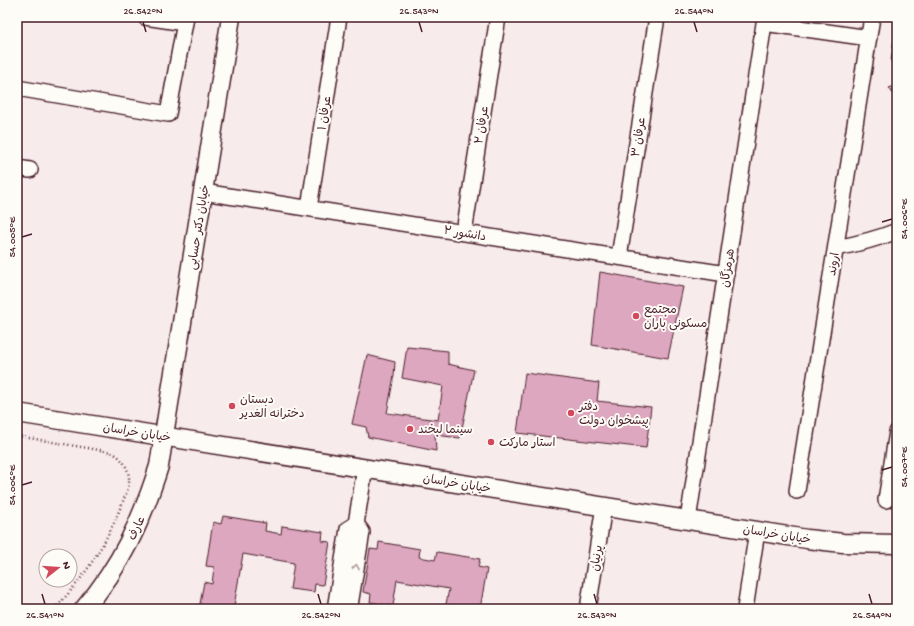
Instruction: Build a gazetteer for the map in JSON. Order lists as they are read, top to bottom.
{
  "streets": {
    "street": [
      "عرفان ۱",
      "عرفان ۲",
      "عرفان ۳",
      "خیابان دکتر حسابی",
      "دانشور ۲",
      "اروند",
      "هرمزگان",
      "خیابان خراسان",
      "عارف",
      "پرنیان"
    ]
  },
  "crossings": [
    ["عرفان ۱", "دانشور ۲"],
    ["عرفان ۲", "دانشور ۲"],
    ["عرفان ۳", "دانشور ۲"],
    ["خیابان دکتر حسابی", "دانشور ۲"],
    ["خیابان دکتر حسابی", "خیابان خراسان"],
    ["خیابان دکتر حسابی", "عارف"],
    ["دانشور ۲", "هرمزگان"],
    ["هرمزگان", "خیابان خراسان"],
    ["خیابان خراسان", "عارف"],
    ["خیابان خراسان", "پرنیان"]
  ],
  "places": [
    "مجتمع مسکونی باران",
    "دبستان دخترانه الغدیر",
    "دفتر پیشخوان دولت",
    "سینما لبخند",
    "استار مارکت"
  ],
  "north": "right",
  "coordinates": [
    "26.542°N",
    "26.543°N",
    "26.544°N",
    "54.006°E",
    "54.005°E",
    "54.007°E",
    "26.541°N"
  ]
}
